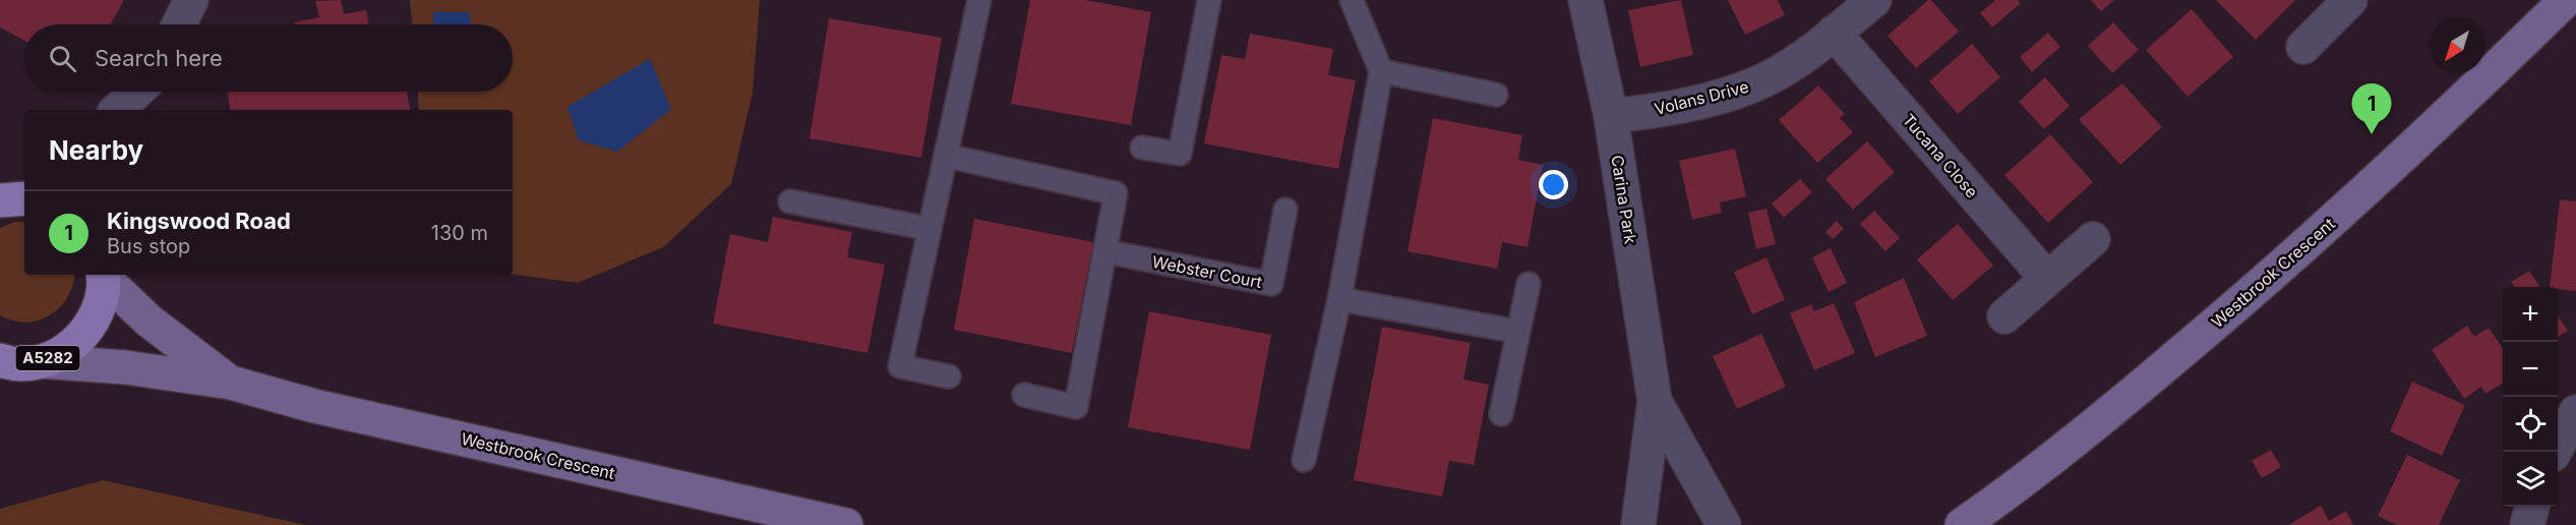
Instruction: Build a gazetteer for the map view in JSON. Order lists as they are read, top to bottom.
{
  "streets": {
    "main road": ["A5282"],
    "street": [
      "Volans Drive",
      "Tucana Close",
      "Carina Park",
      "Westbrook Crescent"
    ],
    "lane": ["Webster Court"]
  },
  "crossings": [
    ["Volans Drive", "Tucana Close"],
    ["Volans Drive", "Carina Park"],
    ["Westbrook Crescent", "A5282"]
  ],
  "north": "bottom left",
  "page": {
    "search": "Search here",
    "pins": "1",
    "heading": "Nearby",
    "list": [
      {
        "mark": "1",
        "name": "Kingswood Road",
        "note": "Bus stop",
        "value": "130 m"
      }
    ],
    "map_buttons": ["+", "−"]
  }
}
